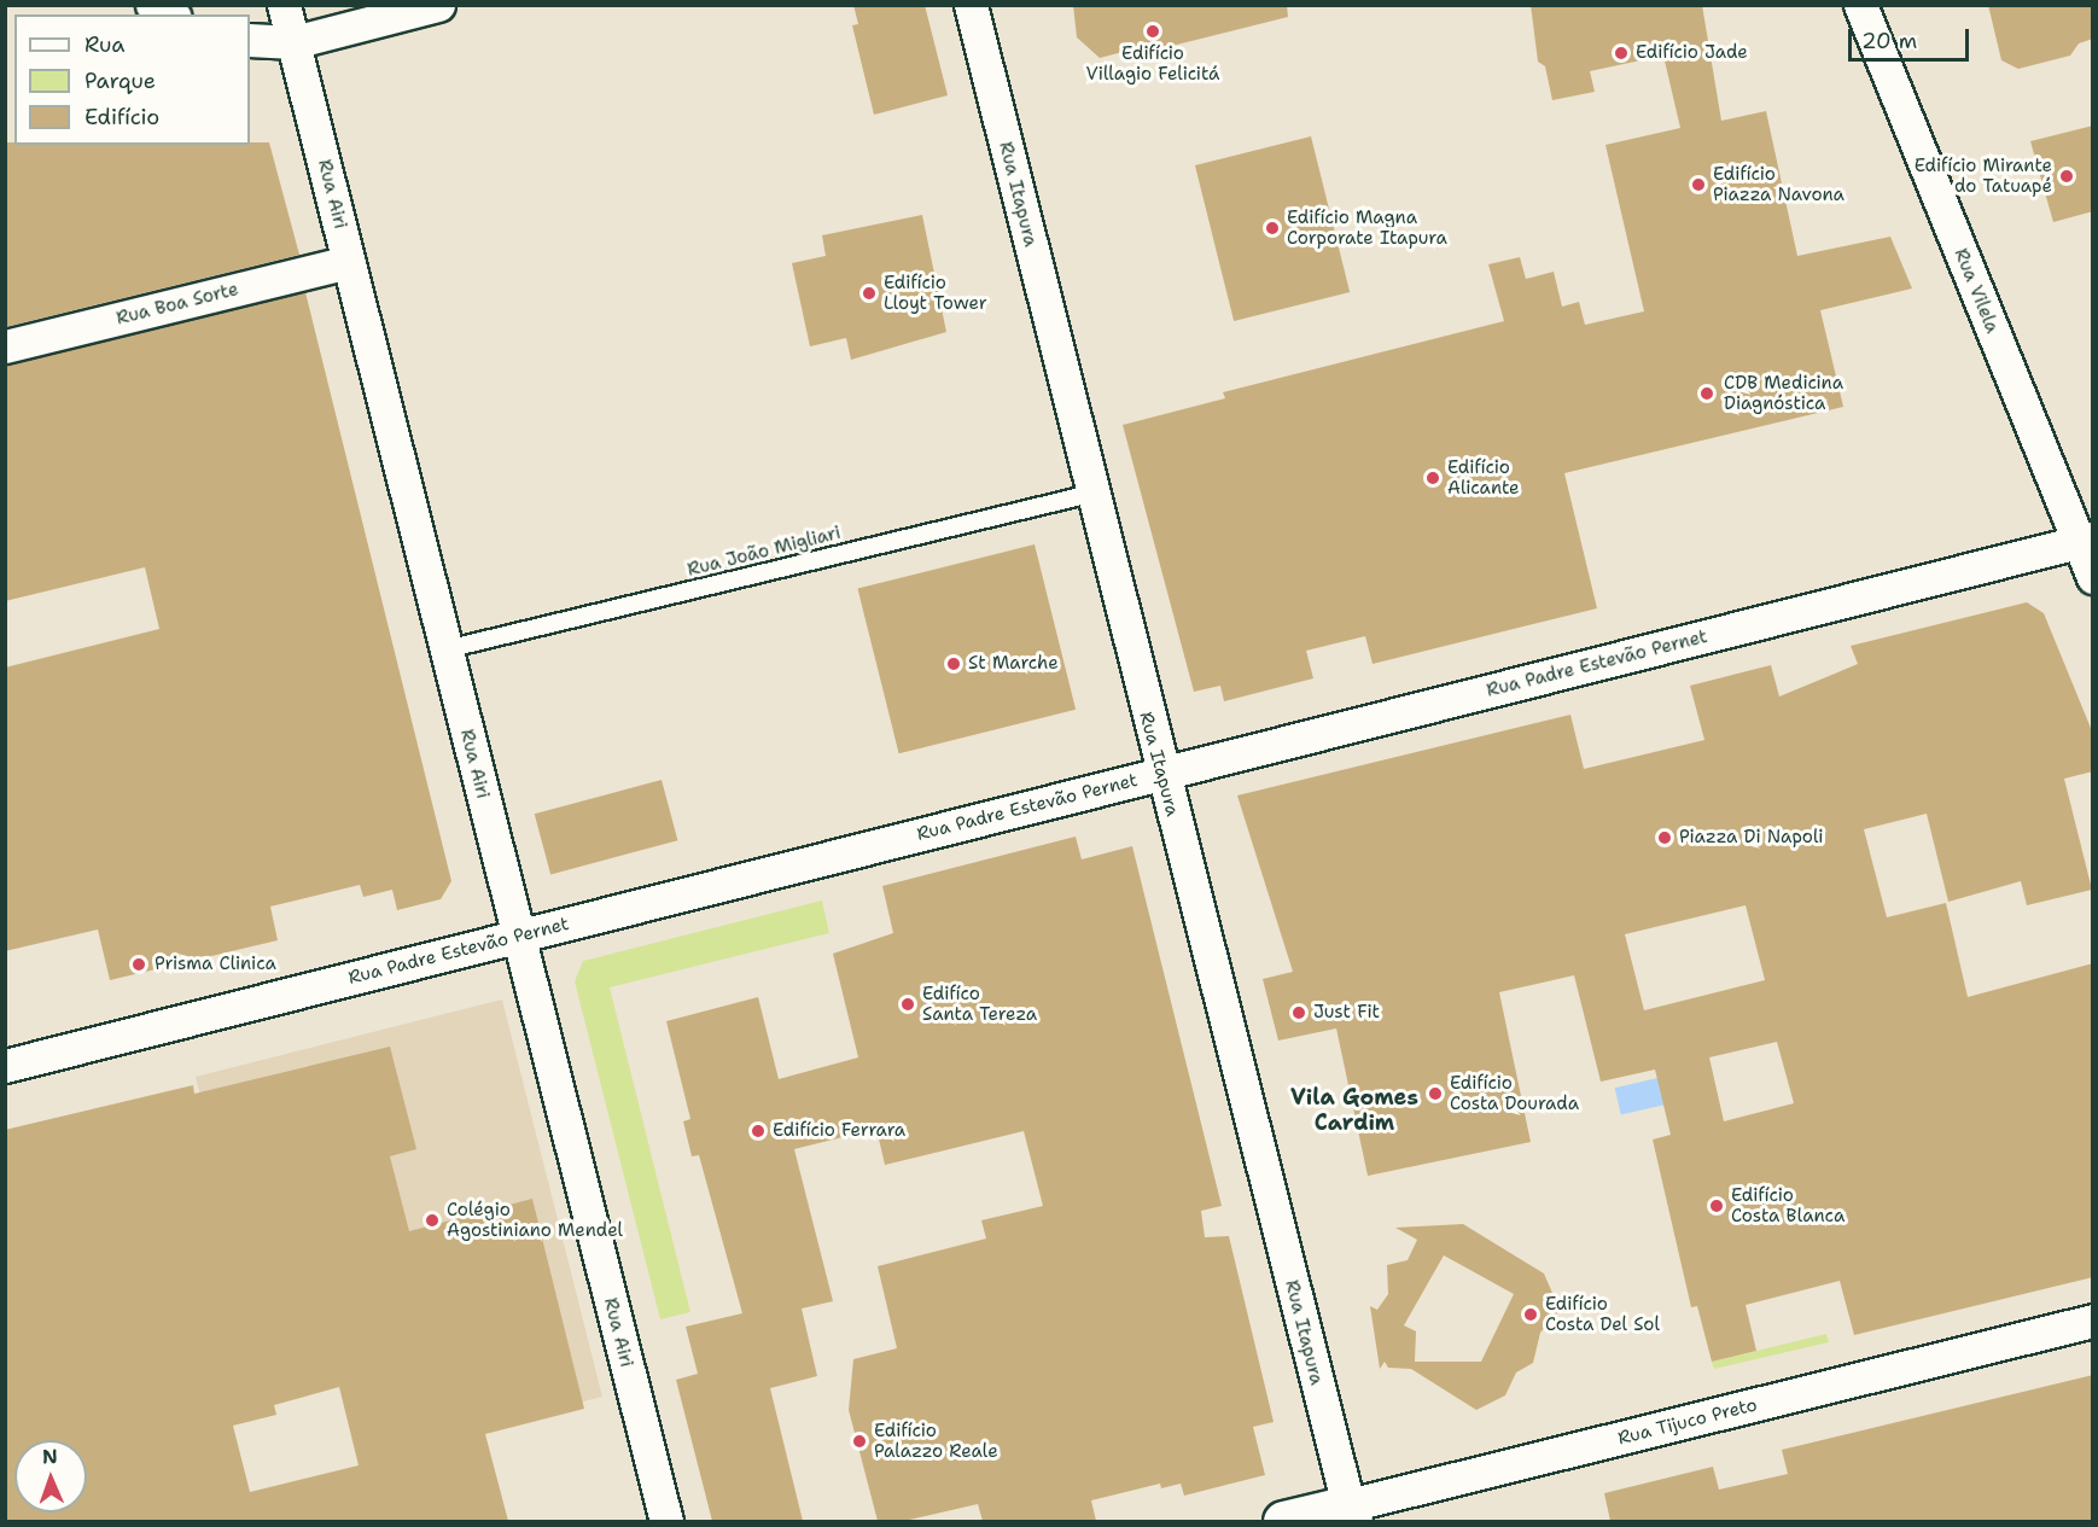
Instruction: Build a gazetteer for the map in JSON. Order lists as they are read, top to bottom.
{
  "streets": {
    "street": [
      "Rua Airi",
      "Rua Itapura",
      "Rua Vilela",
      "Rua Boa Sorte",
      "Rua Padre Estevão Pernet",
      "Rua Tijuco Preto"
    ],
    "lane": ["Rua João Migliari"]
  },
  "crossings": [
    ["Rua Airi", "Rua Boa Sorte"],
    ["Rua Airi", "Rua João Migliari"],
    ["Rua Airi", "Rua Padre Estevão Pernet"],
    ["Rua Itapura", "Rua João Migliari"],
    ["Rua Itapura", "Rua Padre Estevão Pernet"],
    ["Rua Itapura", "Rua Tijuco Preto"],
    ["Rua Vilela", "Rua Padre Estevão Pernet"]
  ],
  "districts": ["Vila Gomes Cardim"],
  "places": [
    "Edifício Villagio Felicitá",
    "Edifício Jade",
    "Edifício Mirante do Tatuapé",
    "Edifício Piazza Navona",
    "Edifício Magna Corporate Itapura",
    "Edifício Lloyt Tower",
    "CDB Medicina Diagnóstica",
    "Edifício Alicante",
    "St Marche",
    "Piazza Di Napoli",
    "Prisma Clinica",
    "Edifíco Santa Tereza",
    "Just Fit",
    "Edifício Costa Dourada",
    "Edifício Ferrara",
    "Edifício Costa Blanca",
    "Colégio Agostiniano Mendel",
    "Edifício Costa Del Sol",
    "Edifício Palazzo Reale"
  ],
  "legend": ["Rua", "Parque", "Edifício"],
  "scale_bar": "20 m",
  "north": "top"
}
